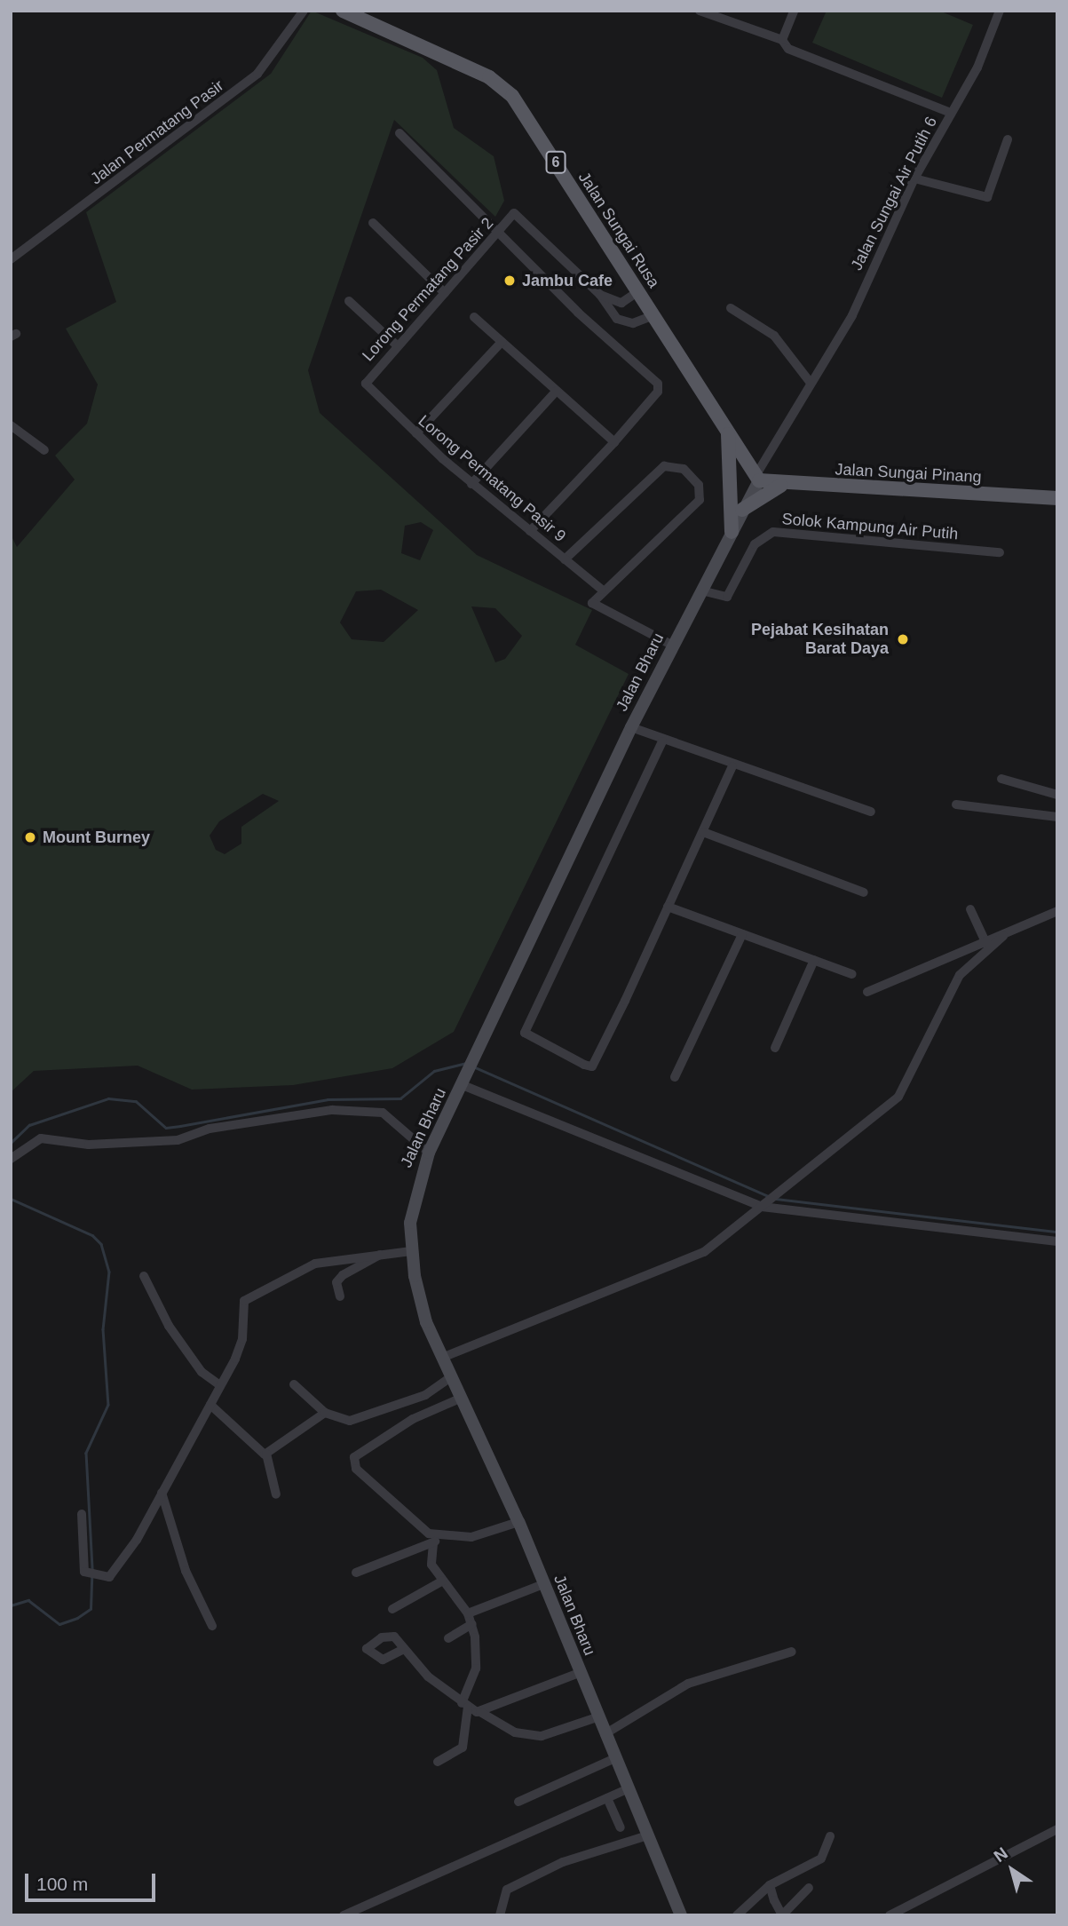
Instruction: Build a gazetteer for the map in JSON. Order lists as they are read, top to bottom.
{
  "streets": {
    "main road": [
      "6",
      "Jalan Sungai Rusa",
      "Jalan Sungai Pinang",
      "Jalan Bharu"
    ],
    "street": [
      "Jalan Permatang Pasir",
      "Jalan Sungai Air Putih 6",
      "Lorong Permatang Pasir 2",
      "Lorong Permatang Pasir 9",
      "Solok Kampung Air Putih"
    ]
  },
  "crossings": [
    ["Jalan Sungai Air Putih 6", "Jalan Sungai Rusa"],
    ["Jalan Sungai Air Putih 6", "Jalan Sungai Pinang"],
    ["Jalan Sungai Air Putih 6", "Jalan Bharu"],
    ["Jalan Sungai Rusa", "Jalan Sungai Pinang"],
    ["Jalan Sungai Rusa", "Jalan Bharu"],
    ["Lorong Permatang Pasir 2", "Lorong Permatang Pasir 9"],
    ["Jalan Sungai Pinang", "Jalan Bharu"],
    ["Solok Kampung Air Putih", "Jalan Bharu"]
  ],
  "places": ["Jambu Cafe", "Pejabat Kesihatan Barat Daya", "Mount Burney"],
  "scale_bar": "100 m",
  "north": "top left"
}
